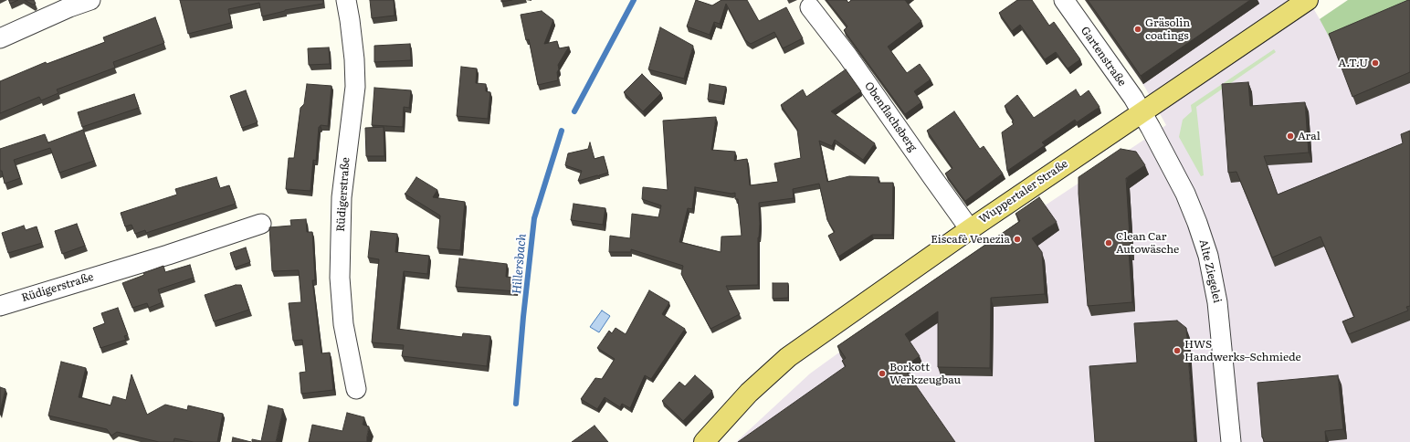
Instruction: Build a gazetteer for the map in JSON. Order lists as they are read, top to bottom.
{
  "streets": {
    "main road": ["Wuppertaler Straße"],
    "street": [
      "Gartenstraße",
      "Obenflachsberg",
      "Rüdigerstraße",
      "Alte Ziegelei"
    ]
  },
  "crossings": [
    ["Gartenstraße", "Wuppertaler Straße"],
    ["Gartenstraße", "Alte Ziegelei"],
    ["Obenflachsberg", "Wuppertaler Straße"],
    ["Wuppertaler Straße", "Alte Ziegelei"]
  ],
  "water": ["Hillersbach"],
  "places": [
    "Gräsolin coatings",
    "A.T.U",
    "Aral",
    "Eiscafè Venezia",
    "Clean Car Autowäsche",
    "HWS Handwerks‒Schmiede",
    "Borkott Werkzeugbau"
  ]
}
